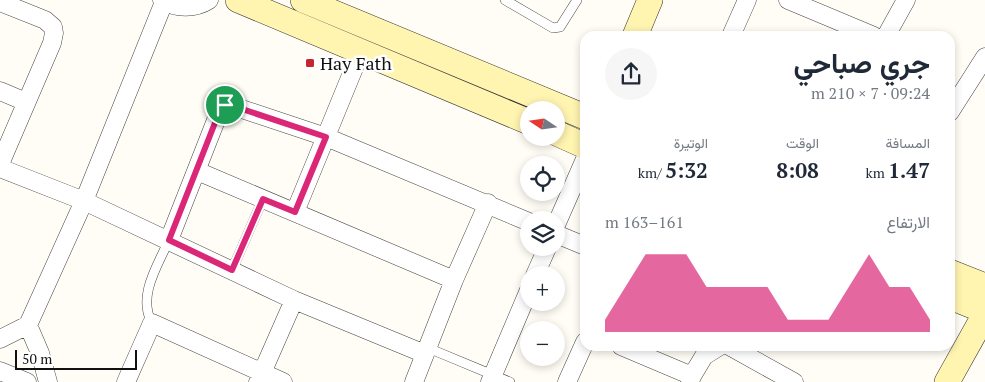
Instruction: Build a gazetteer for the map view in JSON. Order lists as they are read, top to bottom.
{
  "places": {
    "transit": ["Hay Fath"]
  },
  "scale_bar": "50 m",
  "north": "left",
  "page": {
    "heading": ["جري صباحي", "09:24 · 7 × 210 m"],
    "map_buttons": ["+", "−"],
    "stats": [
      ["المسافة", "1.47 km"],
      ["الوقت", "8:08"],
      ["الوتيرة", "5:32 /km"]
    ],
    "chart": ["الارتفاع", "161–163 m"],
    "scale": "50 m"
  }
}
